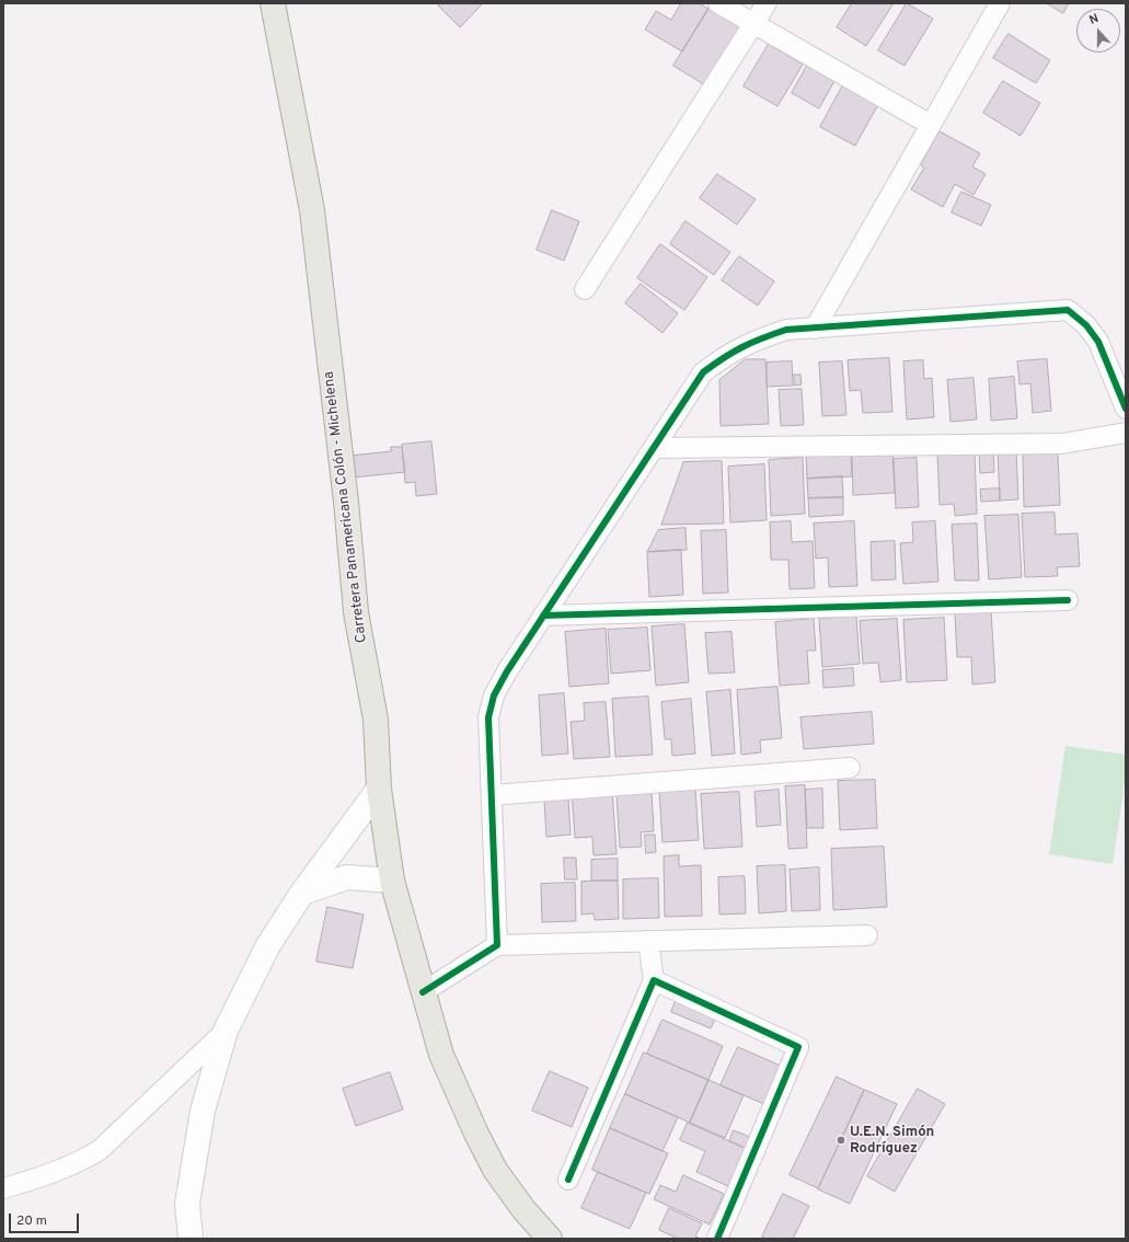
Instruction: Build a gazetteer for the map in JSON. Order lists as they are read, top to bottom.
{
  "streets": {
    "main road": ["Carretera Panamericana Colón - Michelena"]
  },
  "places": ["U.E.N. Simón Rodríguez"],
  "scale_bar": "20 m",
  "north": "top"
}
